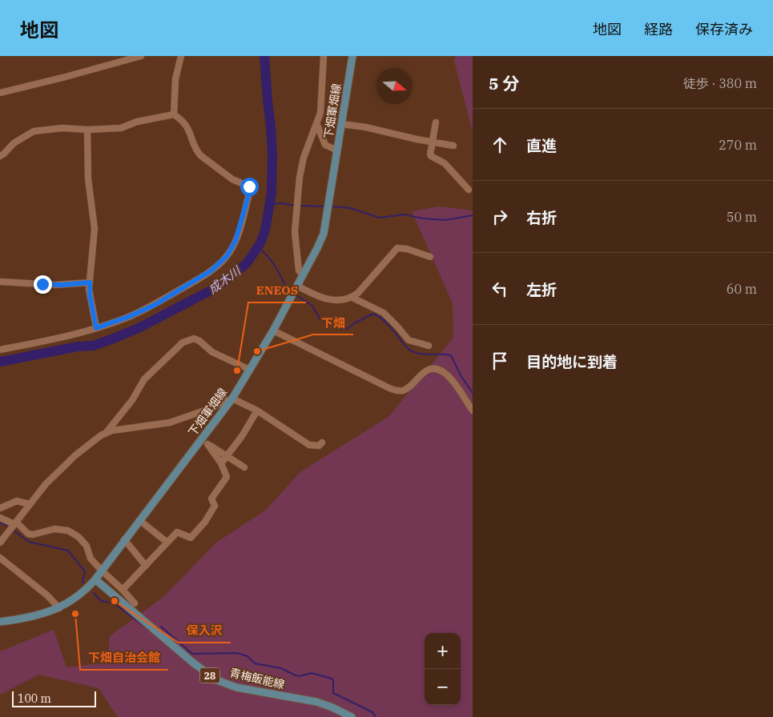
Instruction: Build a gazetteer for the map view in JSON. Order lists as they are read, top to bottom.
{
  "streets": {
    "main road": ["下畑軍畑線", "28", "青梅飯能線"]
  },
  "crossings": [
    ["下畑軍畑線", "青梅飯能線"]
  ],
  "water": ["成木川"],
  "places": [
    "下畑",
    "ENEOS",
    "保入沢",
    "下畑自治会館"
  ],
  "scale_bar": "100 m",
  "north": "right",
  "page": {
    "header": "地図",
    "nav": ["地図", "経路", "保存済み"],
    "heading": ["5 分", "徒歩 · 380 m"],
    "list": [
      ["直進", "270 m"],
      ["右折", "50 m"],
      ["左折", "60 m"],
      "目的地に到着"
    ],
    "map_buttons": ["+", "−"],
    "scale": "100 m"
  }
}
